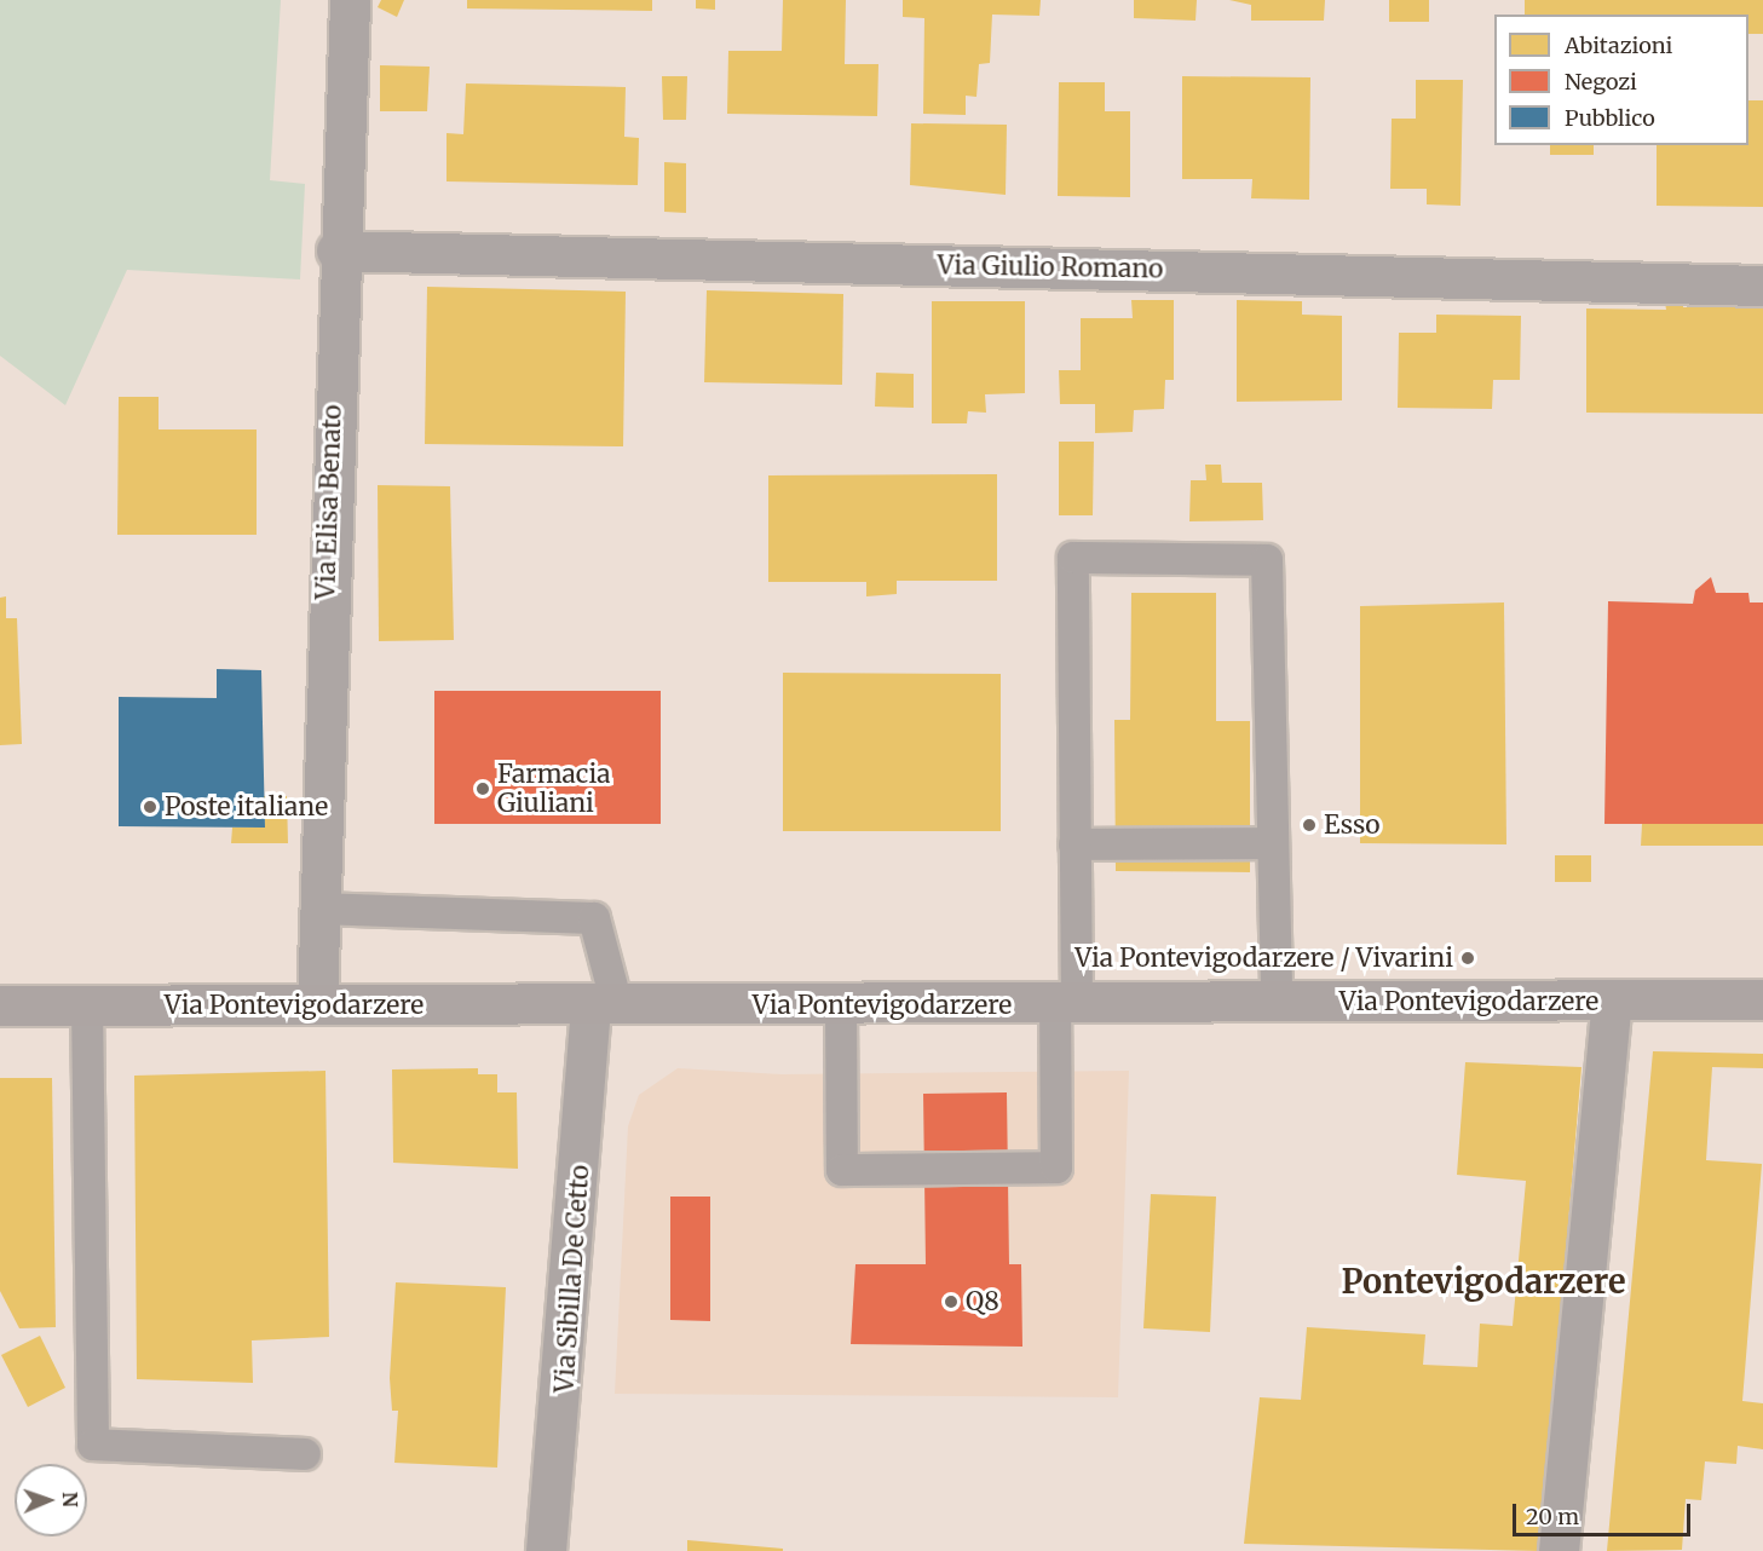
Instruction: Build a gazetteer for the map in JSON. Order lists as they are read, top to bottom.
{
  "streets": {
    "main road": ["Via Pontevigodarzere"],
    "street": ["Via Giulio Romano", "Via Elisa Benato", "Via Sibilla De Cetto"]
  },
  "crossings": [
    ["Via Giulio Romano", "Via Elisa Benato"],
    ["Via Elisa Benato", "Via Pontevigodarzere"],
    ["Via Pontevigodarzere", "Via Sibilla De Cetto"]
  ],
  "districts": ["Pontevigodarzere"],
  "places": [
    "Farmacia Giuliani",
    "Poste italiane",
    "Esso",
    "Via Pontevigodarzere / Vivarini",
    "Q8"
  ],
  "legend": ["Abitazioni", "Negozi", "Pubblico"],
  "scale_bar": "20 m",
  "north": "right"
}
